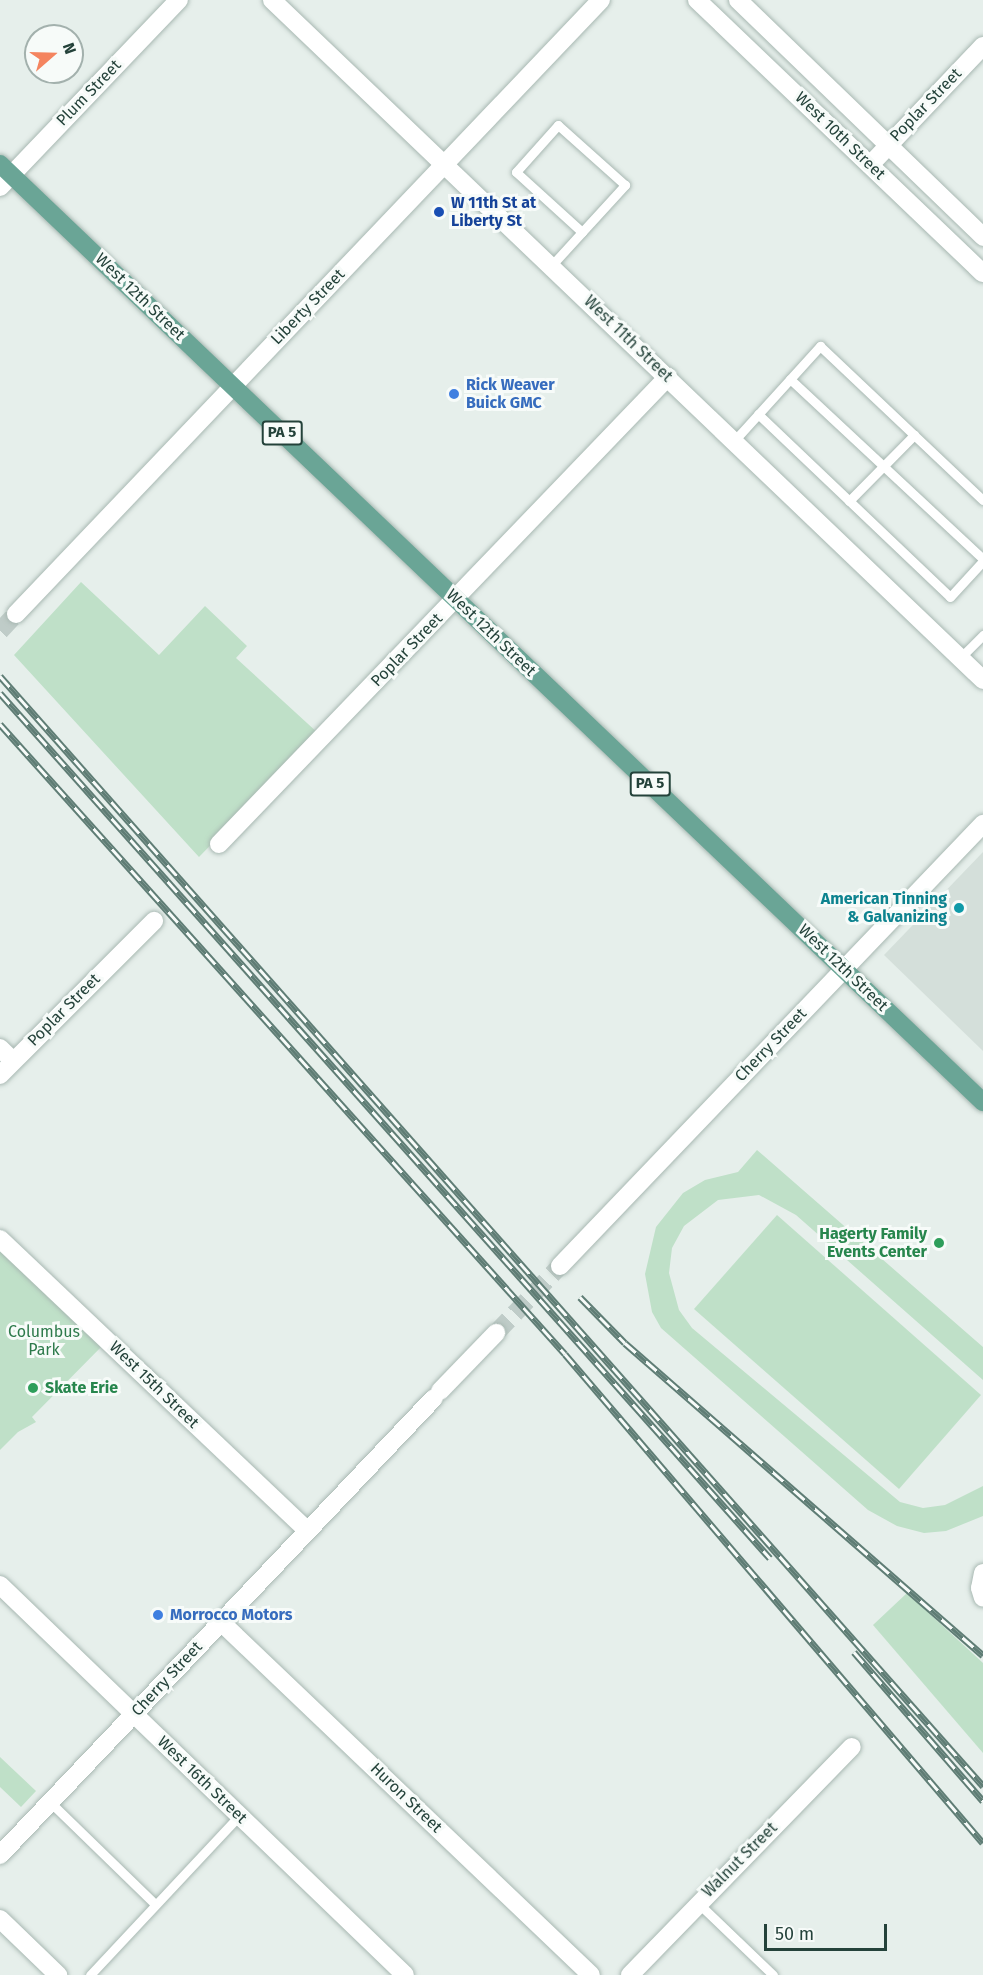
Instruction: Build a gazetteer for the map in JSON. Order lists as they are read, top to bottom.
{
  "streets": {
    "main road": ["West 12th Street", "PA 5"],
    "street": [
      "Plum Street",
      "Poplar Street",
      "West 10th Street",
      "Liberty Street",
      "West 11th Street",
      "Cherry Street",
      "West 15th Street",
      "West 16th Street",
      "Huron Street",
      "Walnut Street"
    ]
  },
  "crossings": [
    ["Plum Street", "West 12th Street"],
    ["Poplar Street", "West 10th Street"],
    ["Poplar Street", "West 12th Street"],
    ["Poplar Street", "West 11th Street"],
    ["West 12th Street", "Liberty Street"],
    ["West 12th Street", "Cherry Street"],
    ["Liberty Street", "West 11th Street"],
    ["Cherry Street", "West 15th Street"],
    ["Cherry Street", "West 16th Street"],
    ["Cherry Street", "Huron Street"]
  ],
  "parks": ["Columbus Park"],
  "places": [
    "W 11th St at Liberty St",
    "Rick Weaver Buick GMC",
    "American Tinning & Galvanizing",
    "Hagerty Family Events Center",
    "Skate Erie",
    "Morrocco Motors"
  ],
  "scale_bar": "50 m",
  "north": "right"
}
